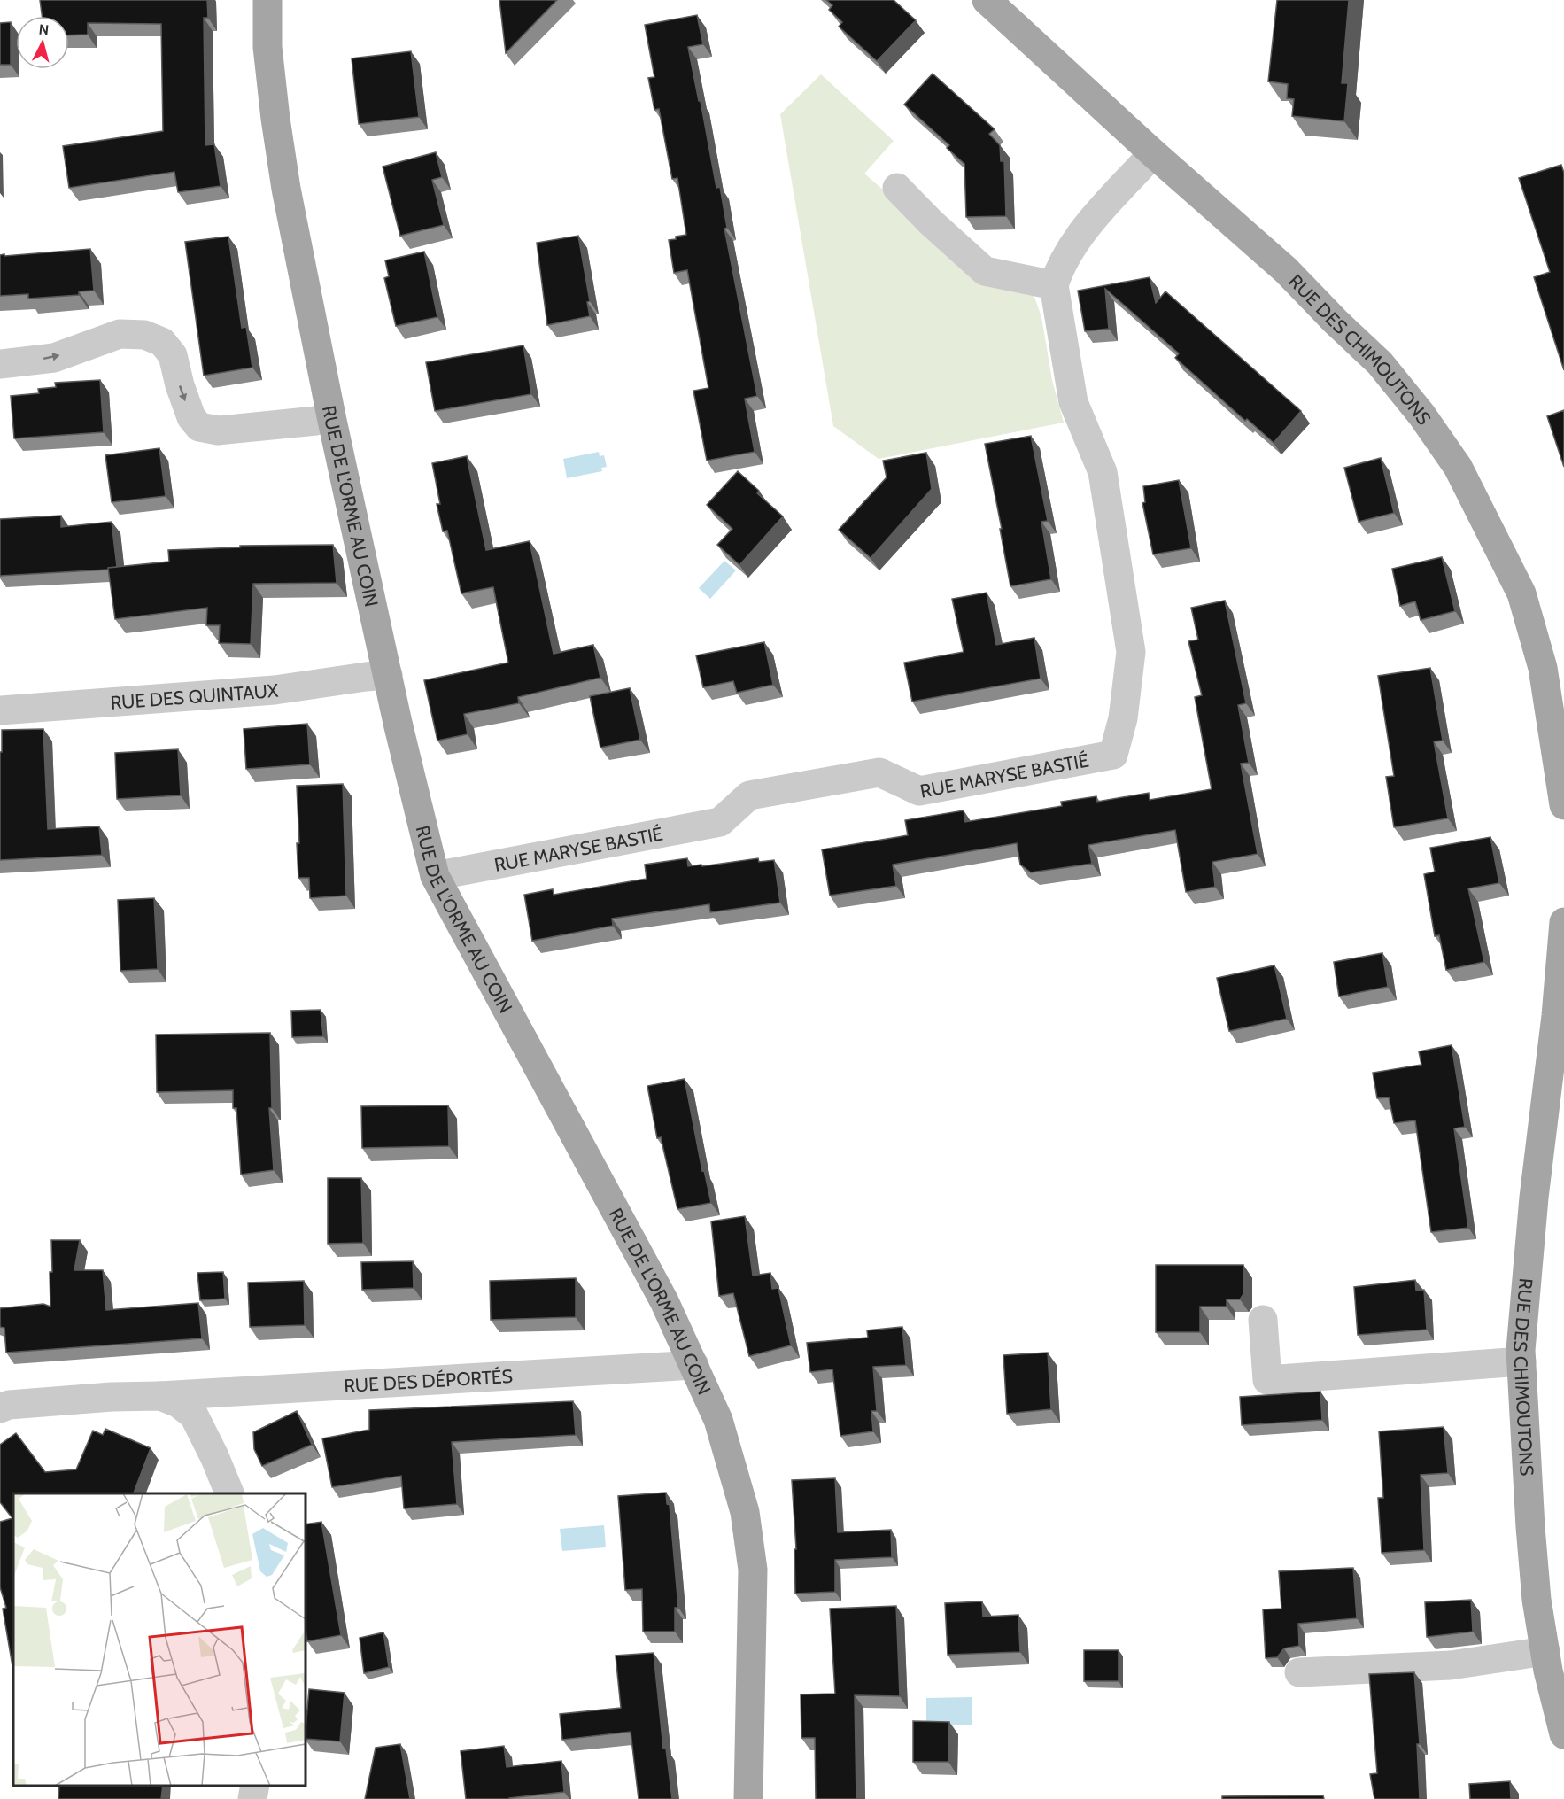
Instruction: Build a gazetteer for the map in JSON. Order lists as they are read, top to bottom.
{
  "streets": {
    "main road": ["RUE DES CHIMOUTONS", "RUE DE L'ORME AU COIN"],
    "street": ["RUE DES QUINTAUX", "RUE MARYSE BASTIÉ", "RUE DES DÉPORTÉS"]
  },
  "crossings": [
    ["RUE DES CHIMOUTONS", "RUE MARYSE BASTIÉ"],
    ["RUE DE L'ORME AU COIN", "RUE DES QUINTAUX"],
    ["RUE DE L'ORME AU COIN", "RUE MARYSE BASTIÉ"],
    ["RUE DE L'ORME AU COIN", "RUE DES DÉPORTÉS"]
  ],
  "north": "top"
}
